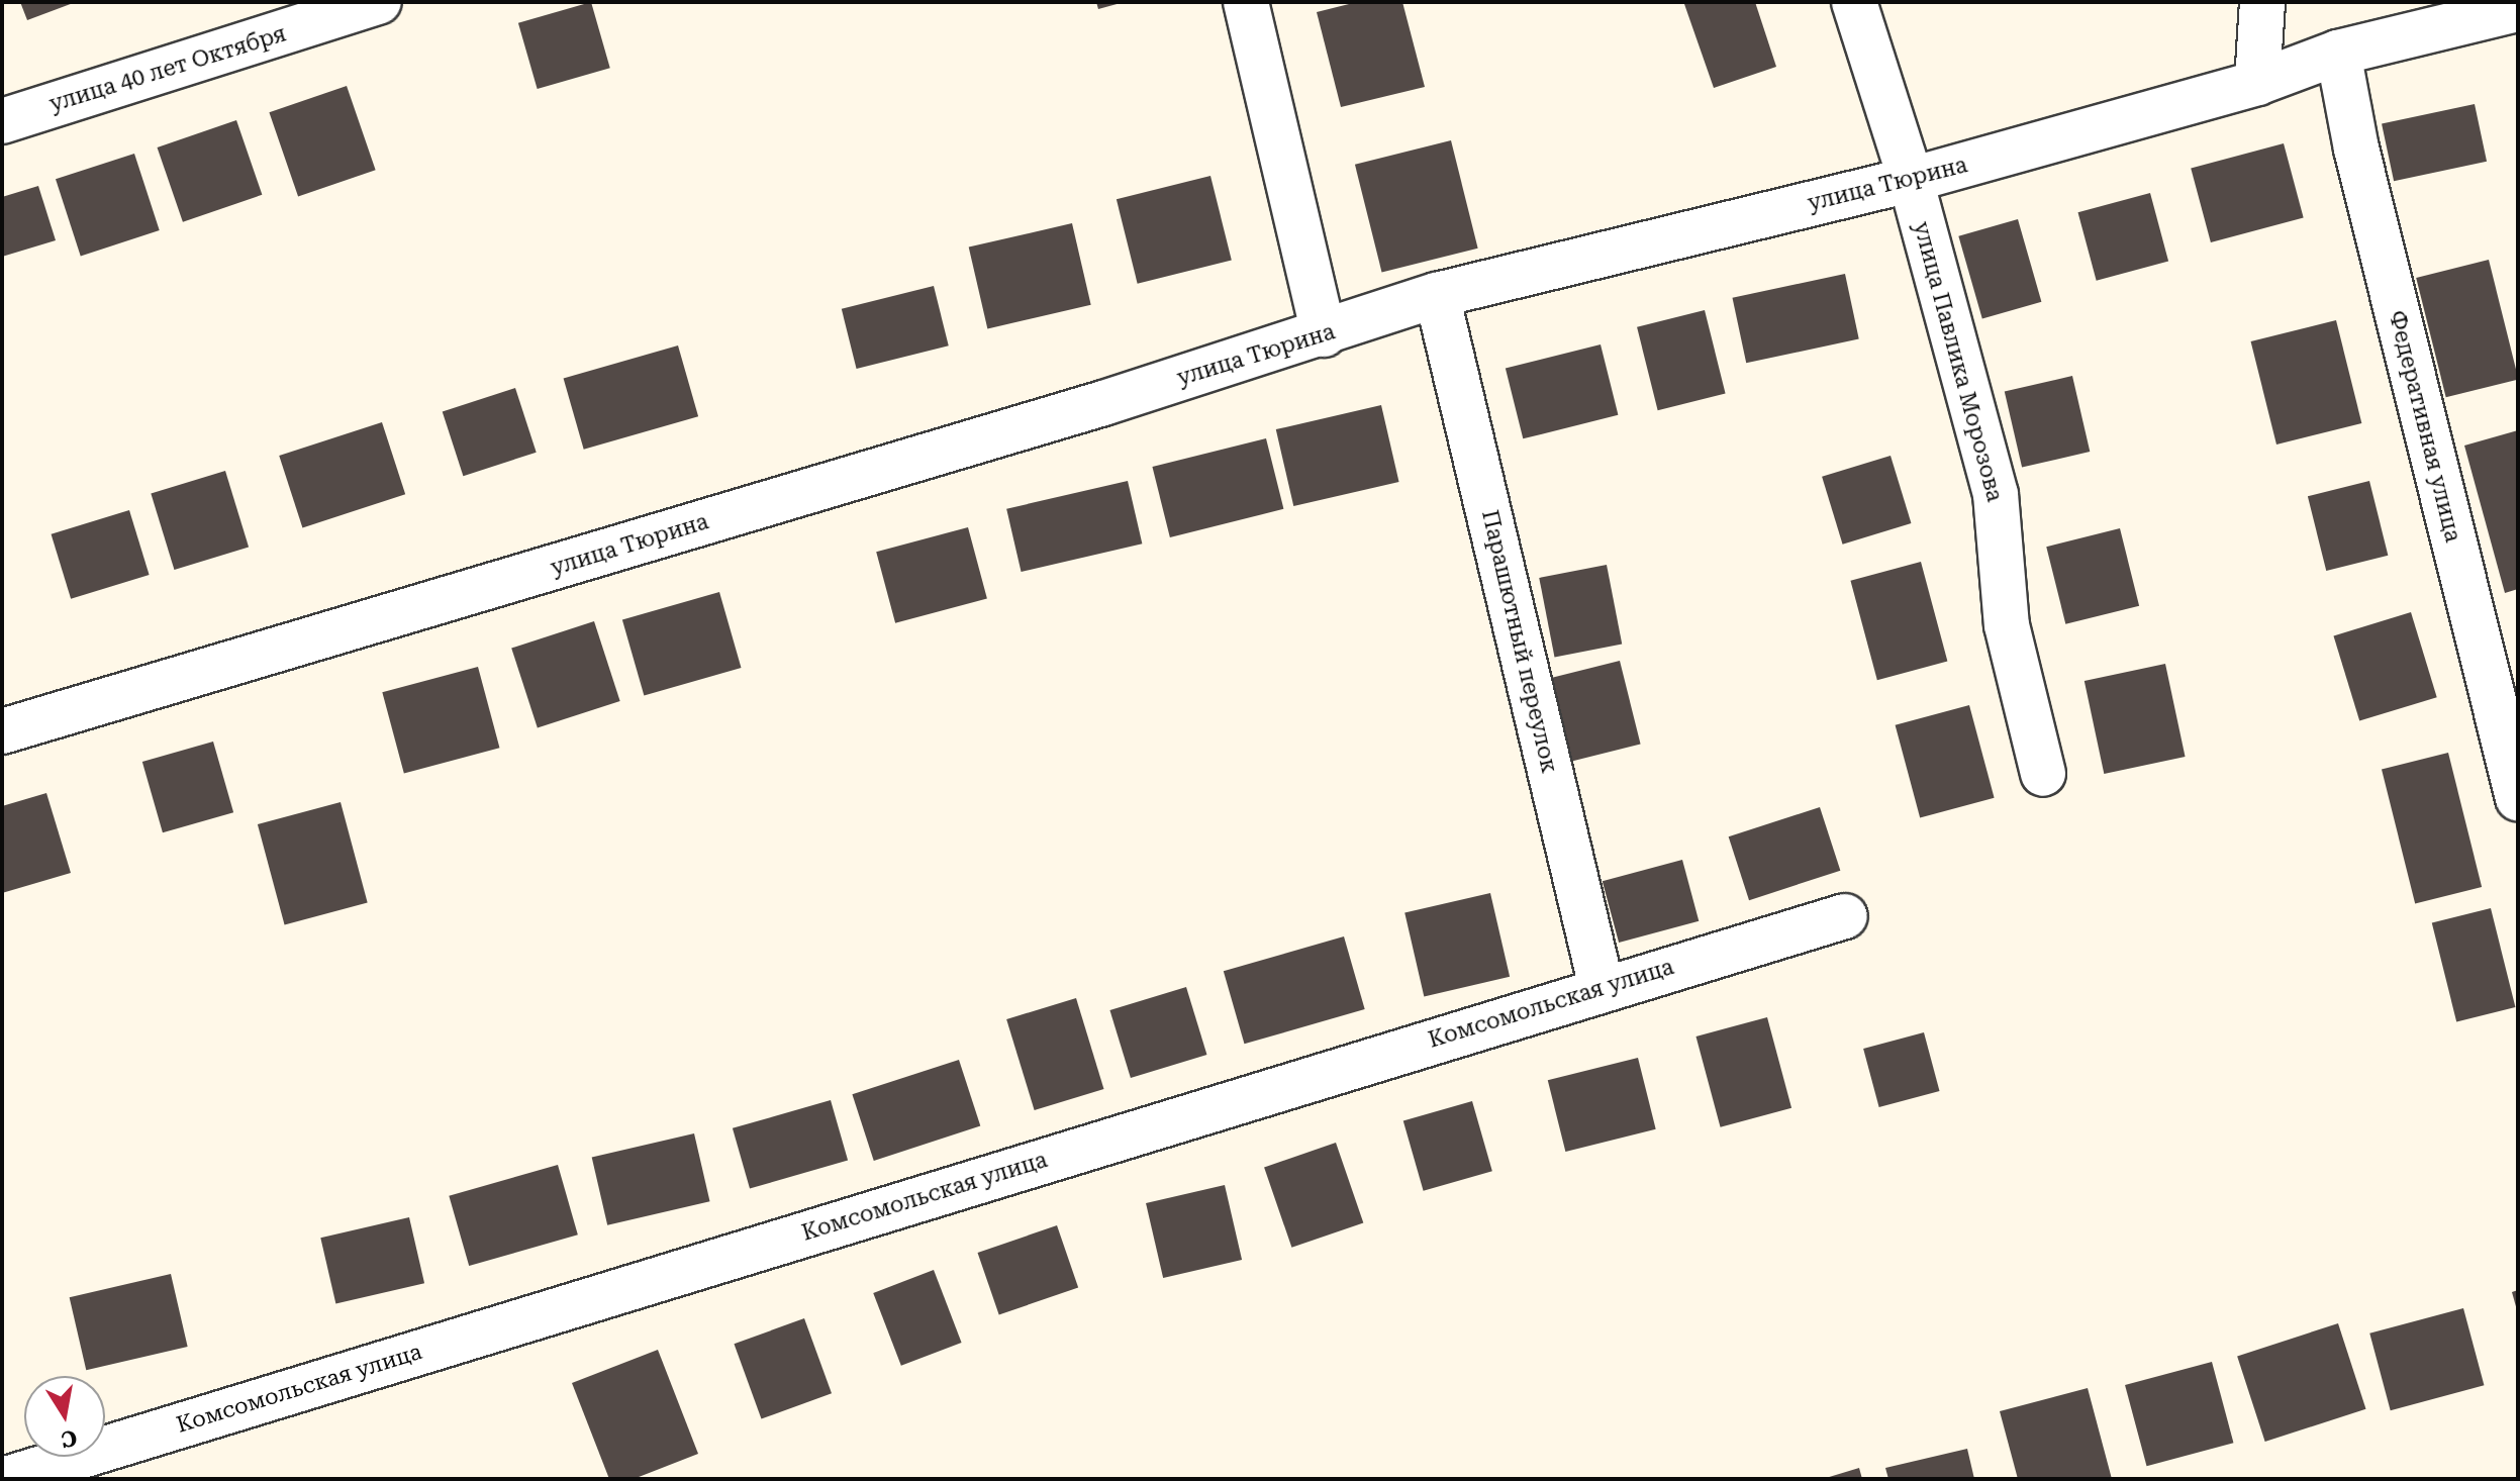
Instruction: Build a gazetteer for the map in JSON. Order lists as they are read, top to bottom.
{
  "streets": {
    "street": [
      "улица 40 лет Октября",
      "улица Тюрина",
      "улица Павлика Морозова",
      "Федеративная улица",
      "Парашютный переулок",
      "Комсомольская улица"
    ]
  },
  "crossings": [
    ["улица Тюрина", "улица Павлика Морозова"],
    ["улица Тюрина", "Федеративная улица"],
    ["улица Тюрина", "Парашютный переулок"],
    ["Парашютный переулок", "Комсомольская улица"]
  ],
  "north": "bottom"
}
